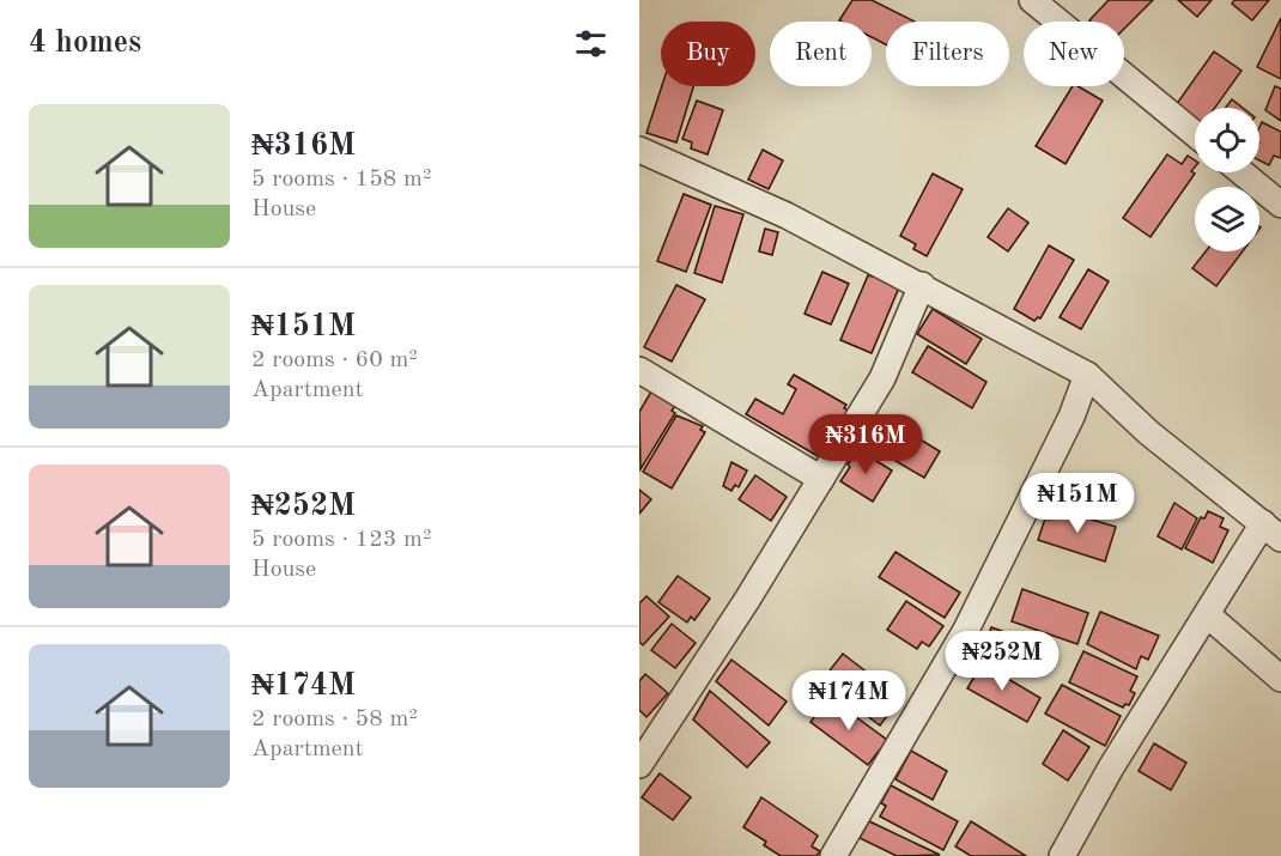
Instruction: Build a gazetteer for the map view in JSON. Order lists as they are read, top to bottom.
{
  "page": {
    "heading": "4 homes",
    "chip": [
      "Buy",
      "Rent",
      "Filters",
      "New"
    ],
    "list": [
      {
        "name": "₦316M",
        "note": "5 rooms · 158 m² · House"
      },
      {
        "name": "₦151M",
        "note": "2 rooms · 60 m² · Apartment"
      },
      {
        "name": "₦252M",
        "note": "5 rooms · 123 m² · House"
      },
      {
        "name": "₦174M",
        "note": "2 rooms · 58 m² · Apartment"
      }
    ],
    "price": [
      "₦316M",
      "₦151M",
      "₦252M",
      "₦174M"
    ]
  }
}
